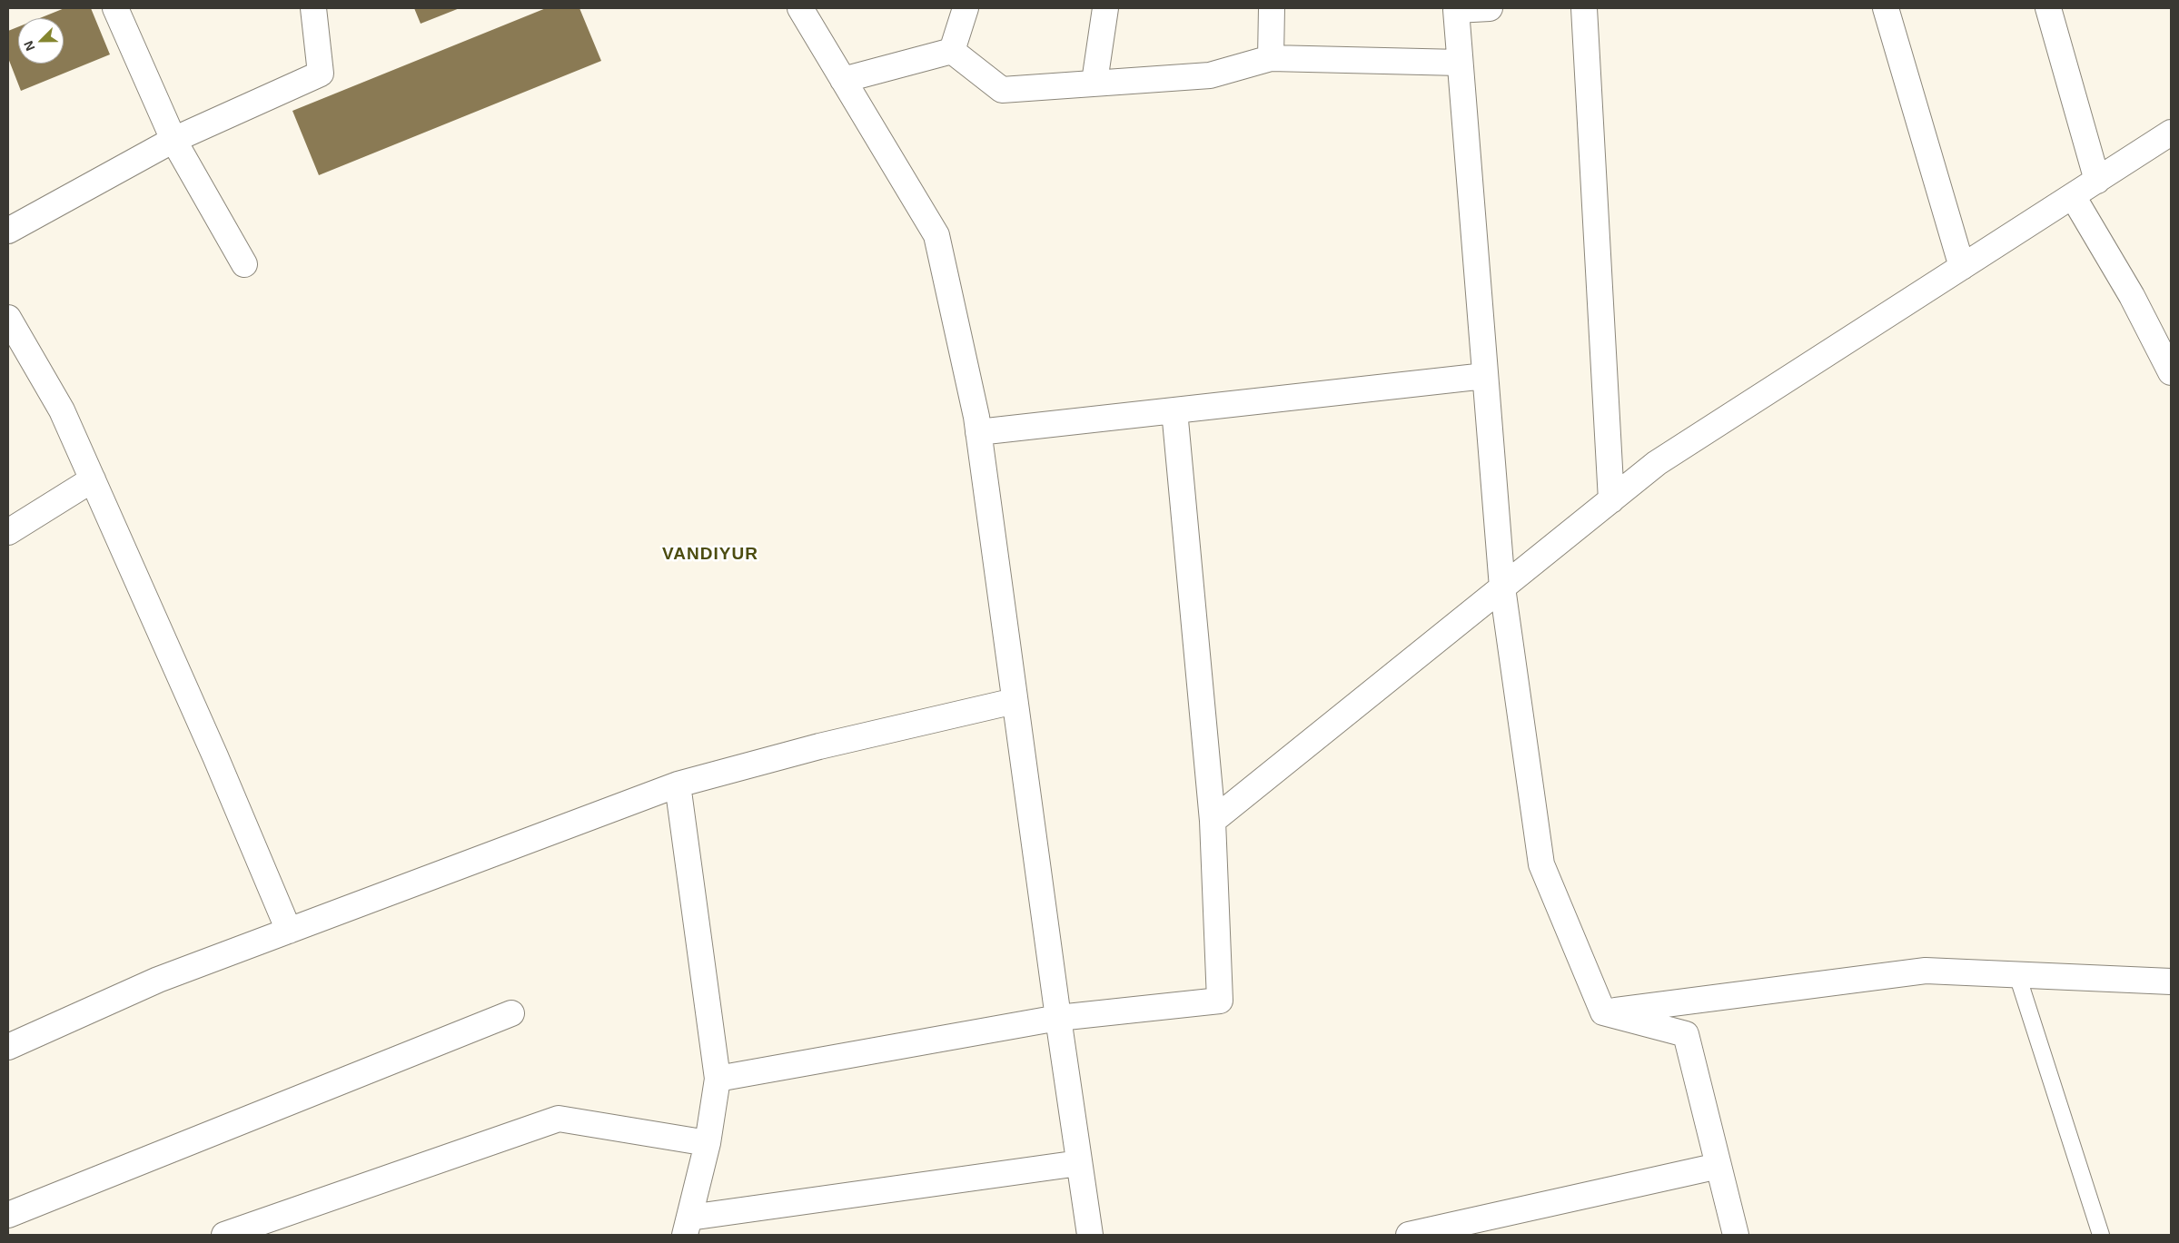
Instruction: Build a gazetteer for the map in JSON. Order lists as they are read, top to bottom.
{
  "districts": ["VANDIYUR"],
  "north": "bottom left"
}
